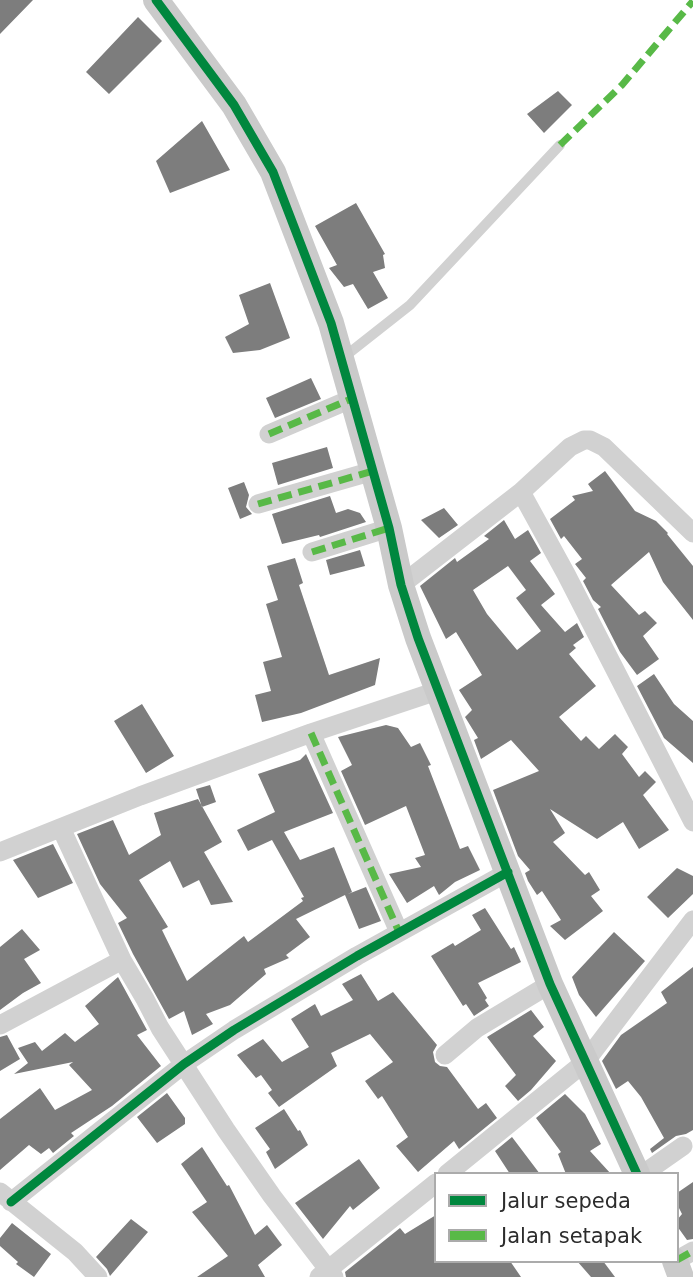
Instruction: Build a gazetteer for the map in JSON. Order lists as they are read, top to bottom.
{
  "legend": ["Jalur sepeda", "Jalan setapak"]
}
